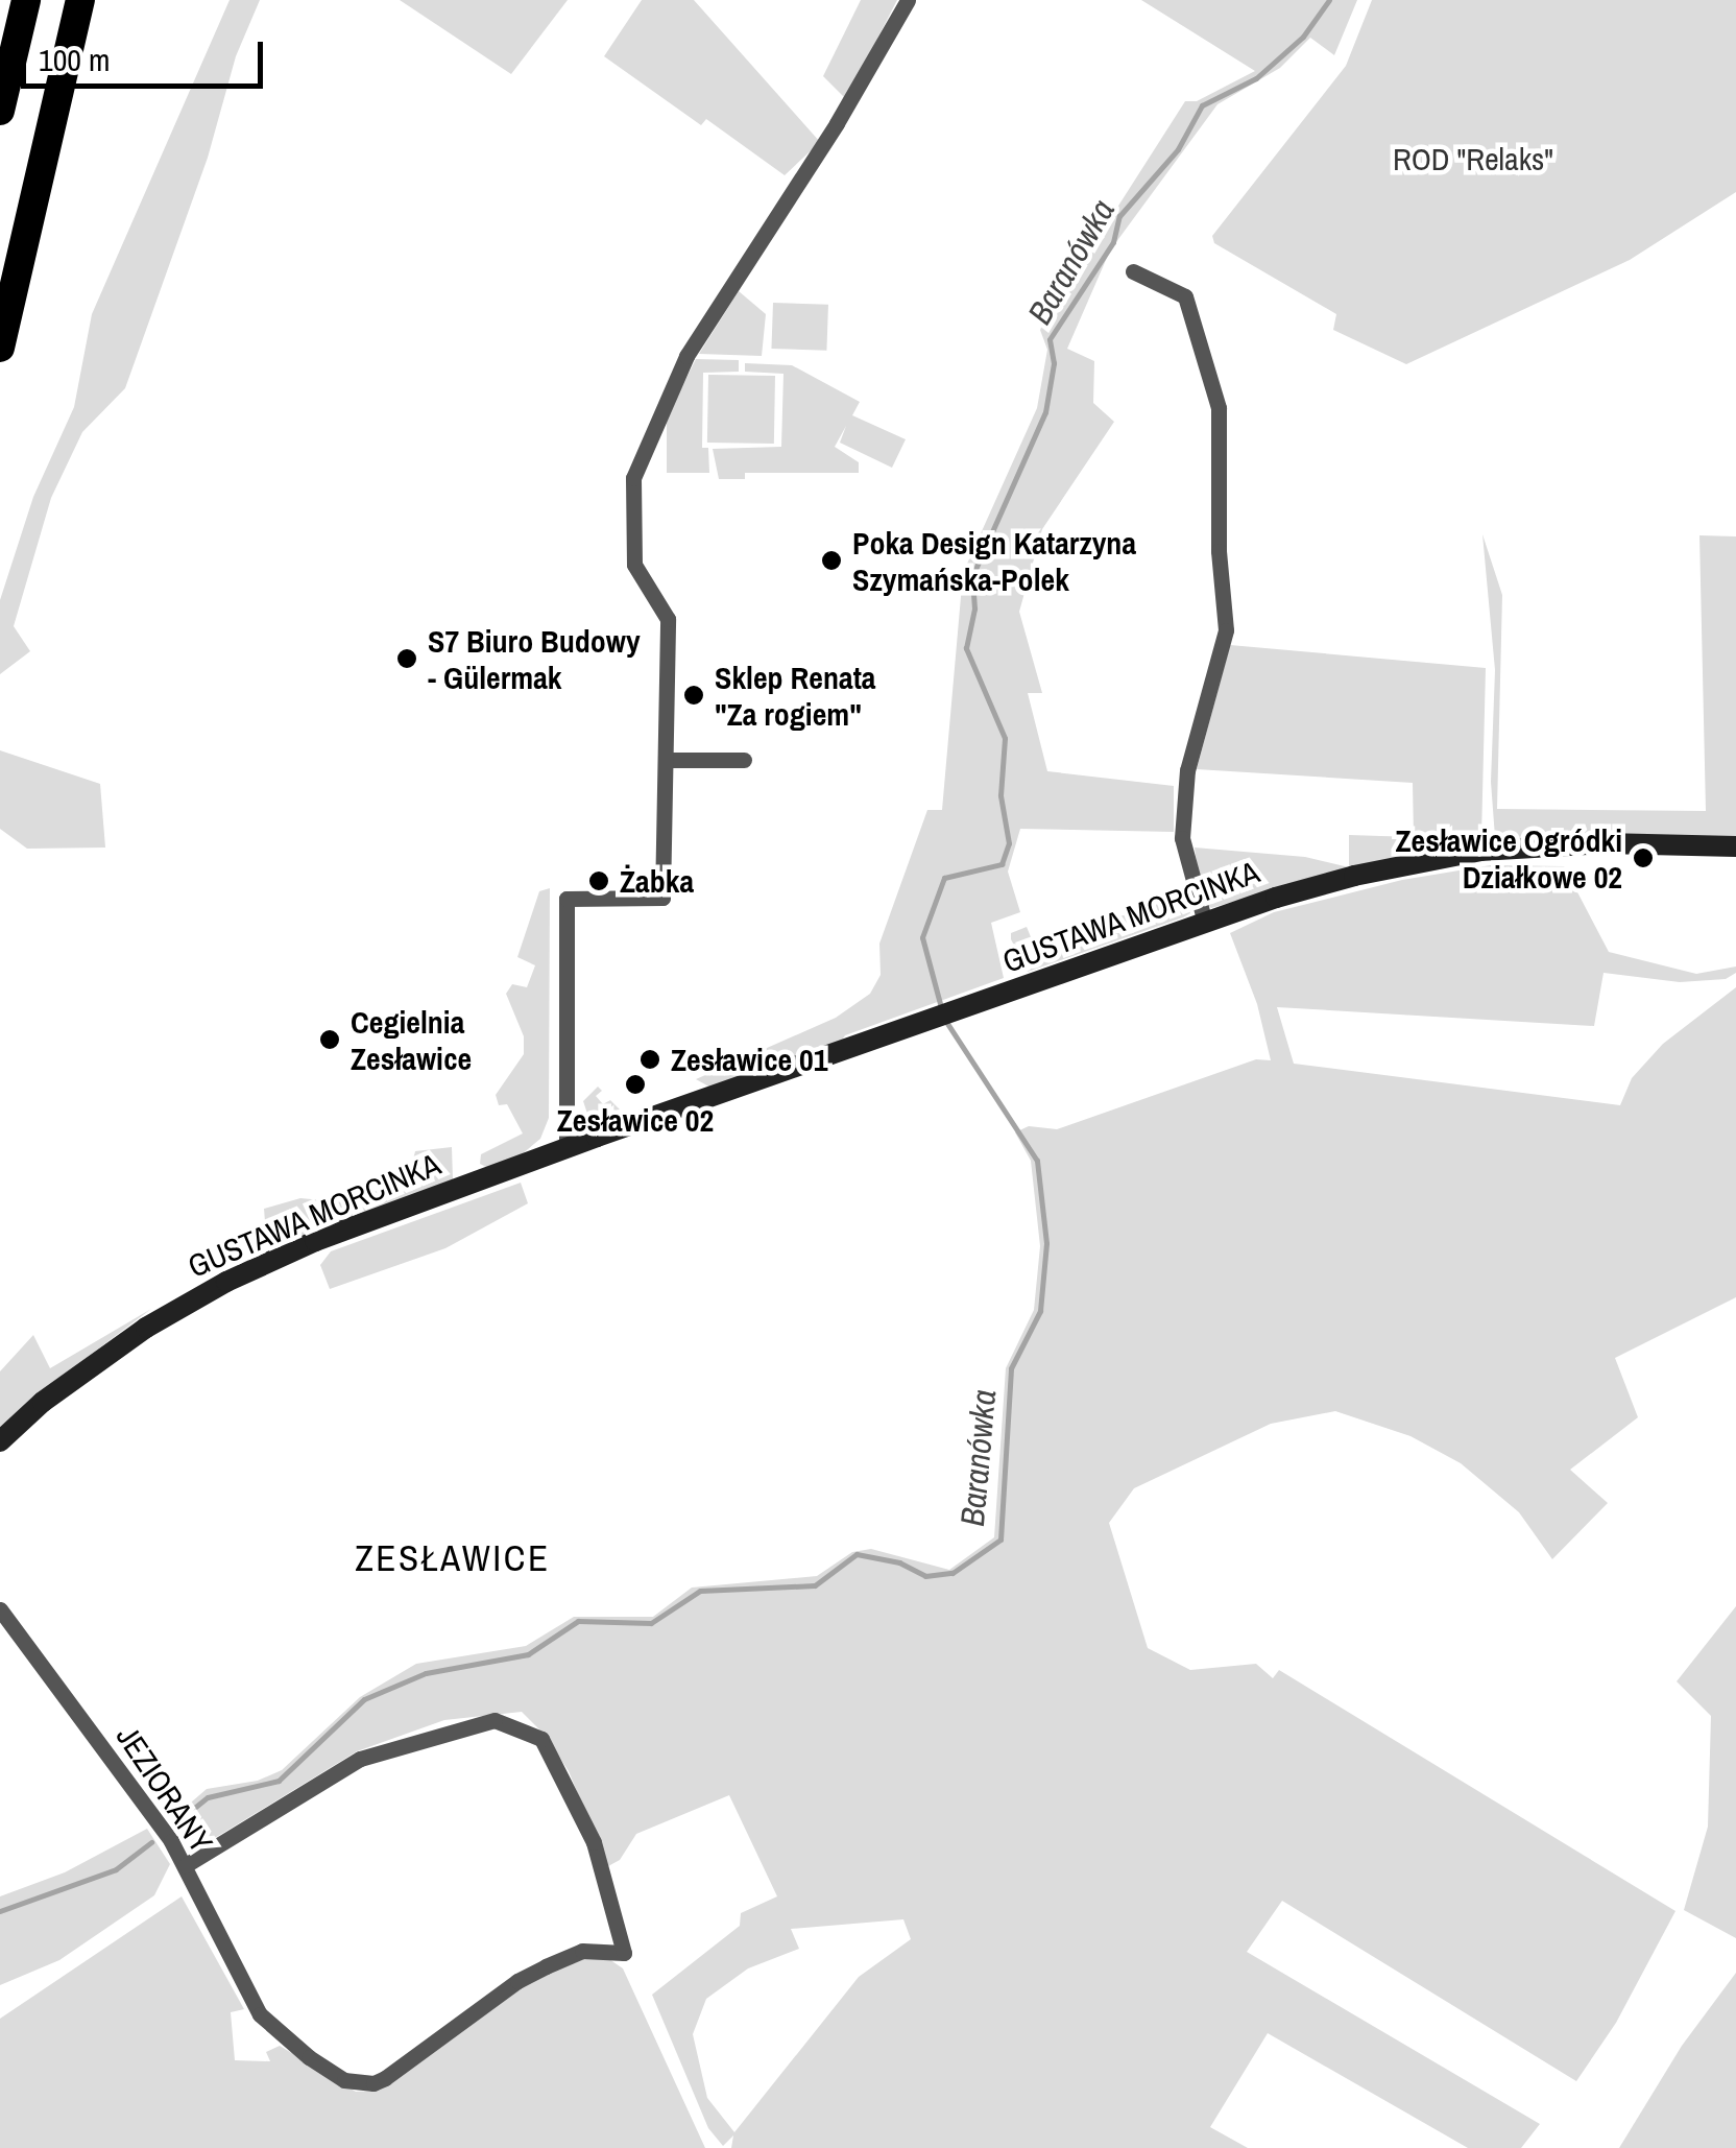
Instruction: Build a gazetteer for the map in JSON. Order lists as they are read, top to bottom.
{
  "streets": {
    "street": ["GUSTAWA MORCINKA", "JEZIORANY"]
  },
  "districts": ["ZESŁAWICE"],
  "water": ["Baranówka"],
  "parks": ["ROD \"Relaks\""],
  "places": [
    "Poka Design Katarzyna Szymańska-Polek",
    "S7 Biuro Budowy - Gülermak",
    "Sklep Renata \"Za rogiem\"",
    "Zesławice Ogródki Działkowe 02",
    "Żabka",
    "Cegielnia Zesławice",
    "Zesławice 01",
    "Zesławice 02"
  ],
  "scale_bar": "100 m"
}
